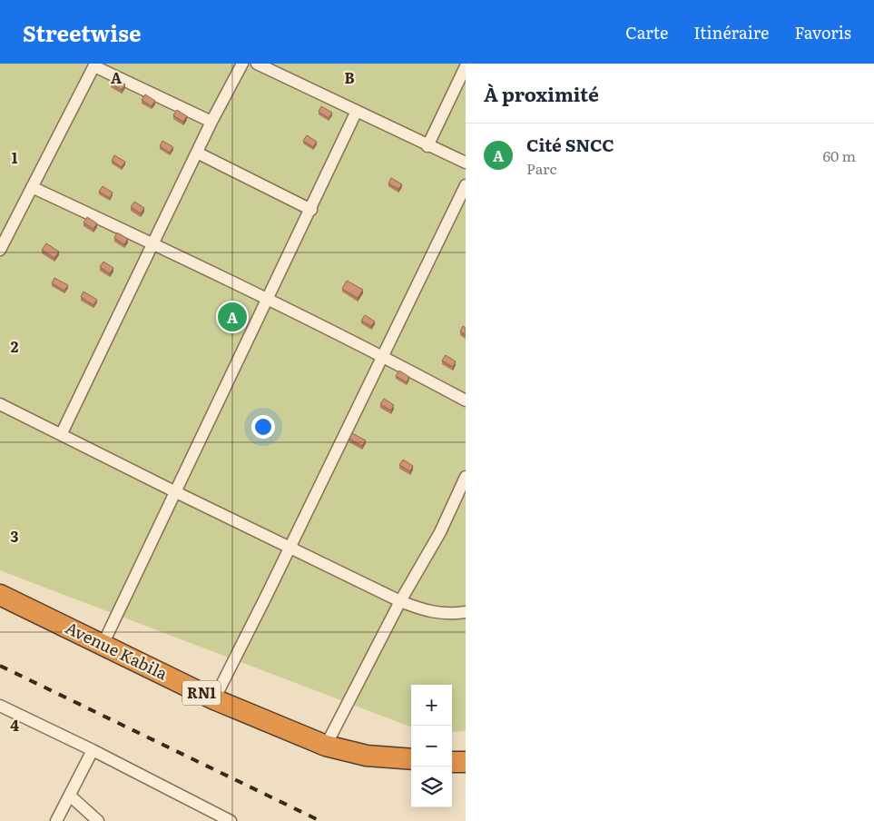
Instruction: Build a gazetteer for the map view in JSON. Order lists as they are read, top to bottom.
{
  "streets": {
    "highway": ["Avenue Kabila", "RN1"]
  },
  "page": {
    "header": "Streetwise",
    "nav": ["Carte", "Itinéraire", "Favoris"],
    "heading": "À proximité",
    "list": [
      {
        "mark": "A",
        "name": "Cité SNCC",
        "note": "Parc",
        "value": "60 m"
      }
    ],
    "pins": "A",
    "map_buttons": ["+", "−"]
  },
  "grid": {
    "columns": ["A", "B"],
    "rows": [
      "1",
      "2",
      "3",
      "4"
    ]
  }
}
